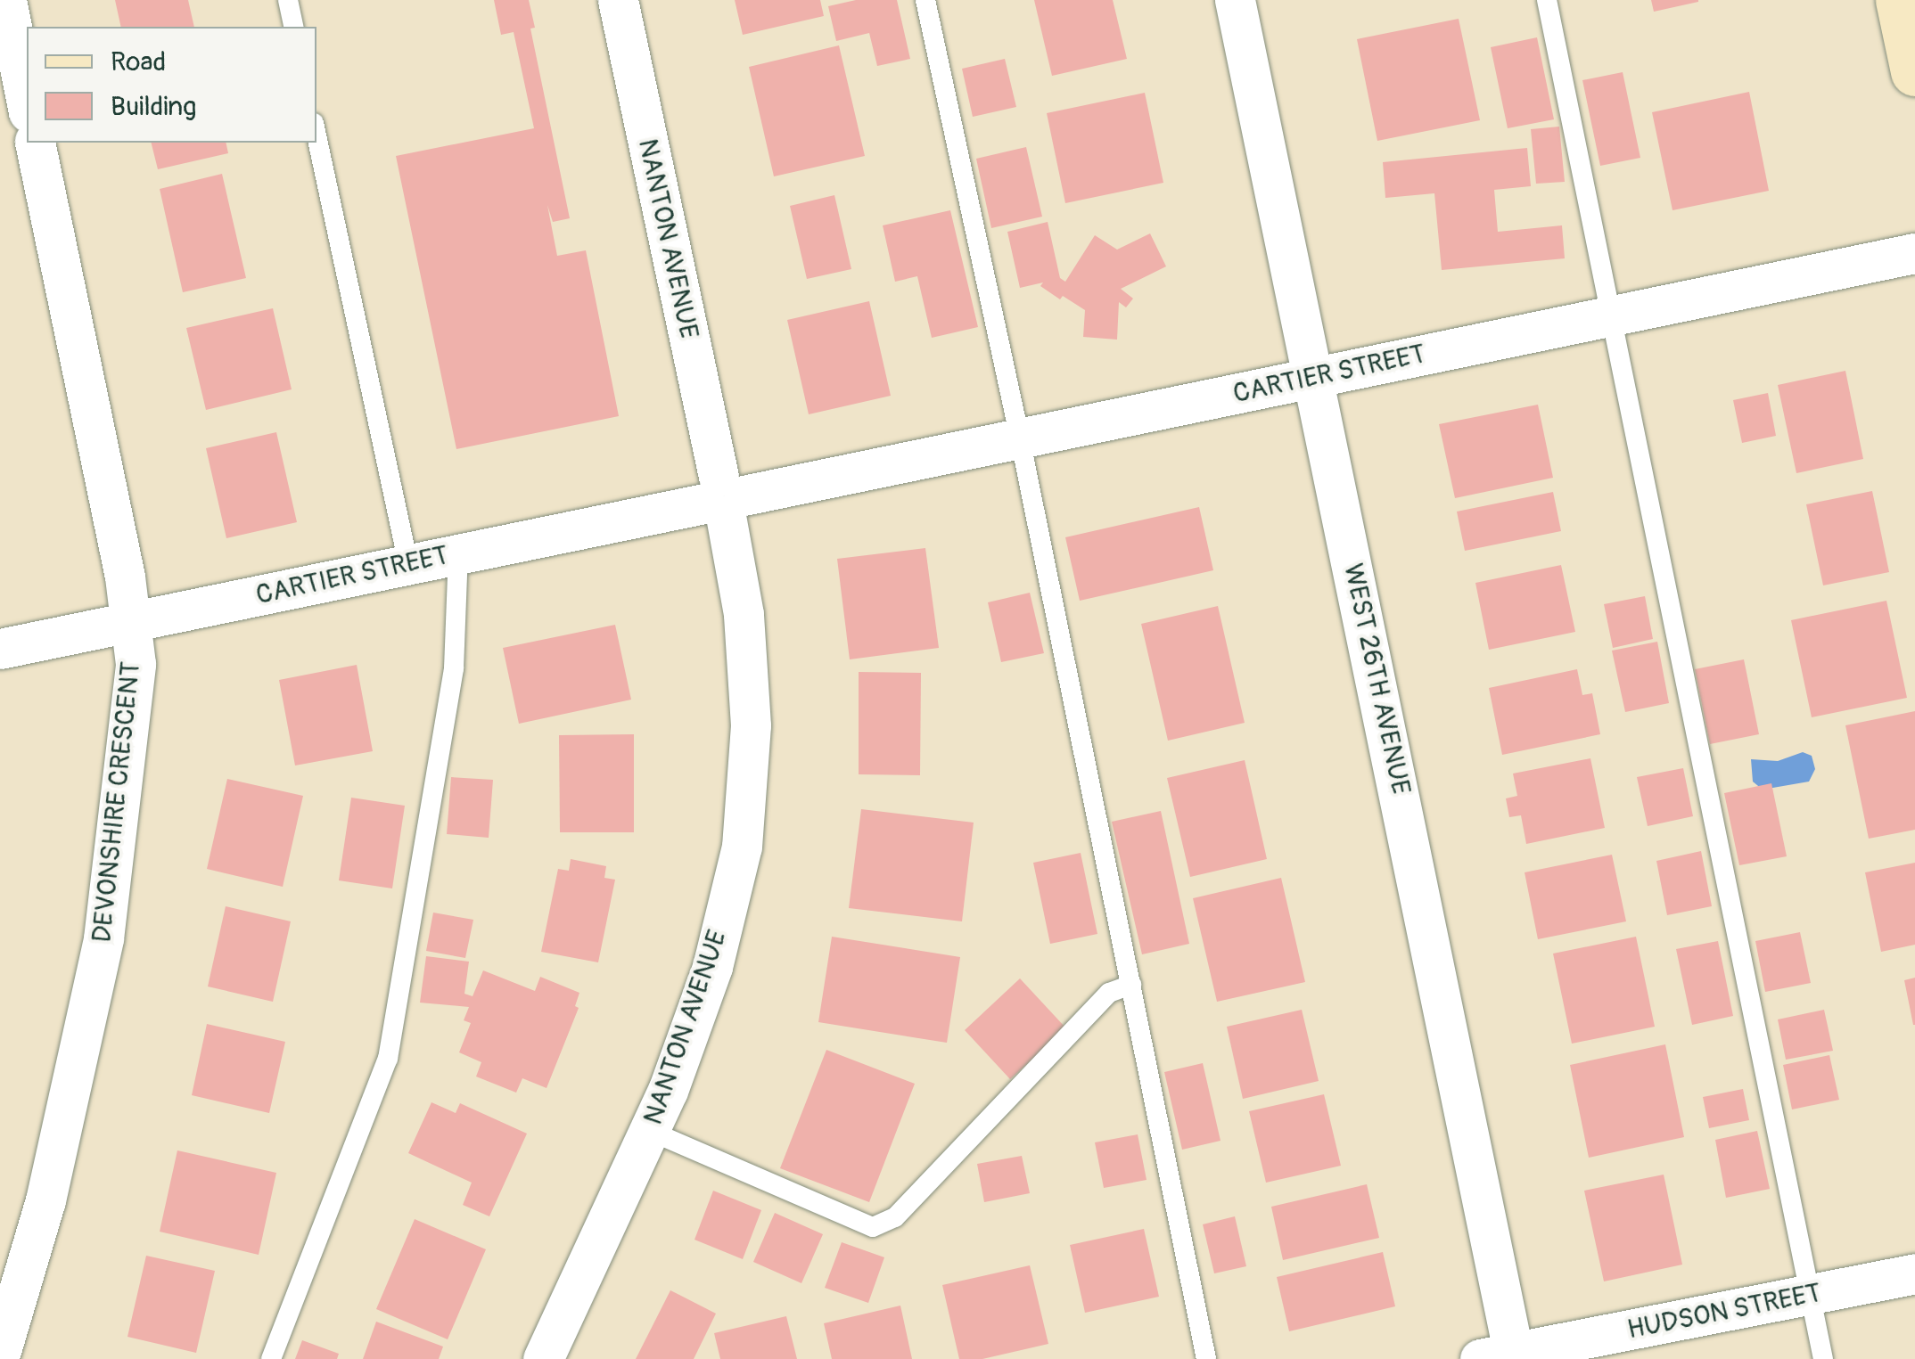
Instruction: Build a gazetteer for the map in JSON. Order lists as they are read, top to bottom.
{
  "streets": {
    "street": [
      "NANTON AVENUE",
      "CARTIER STREET",
      "WEST 26TH AVENUE",
      "DEVONSHIRE CRESCENT",
      "HUDSON STREET"
    ]
  },
  "crossings": [
    ["NANTON AVENUE", "CARTIER STREET"],
    ["CARTIER STREET", "WEST 26TH AVENUE"],
    ["CARTIER STREET", "DEVONSHIRE CRESCENT"],
    ["WEST 26TH AVENUE", "HUDSON STREET"]
  ],
  "legend": ["Road", "Building"]
}
